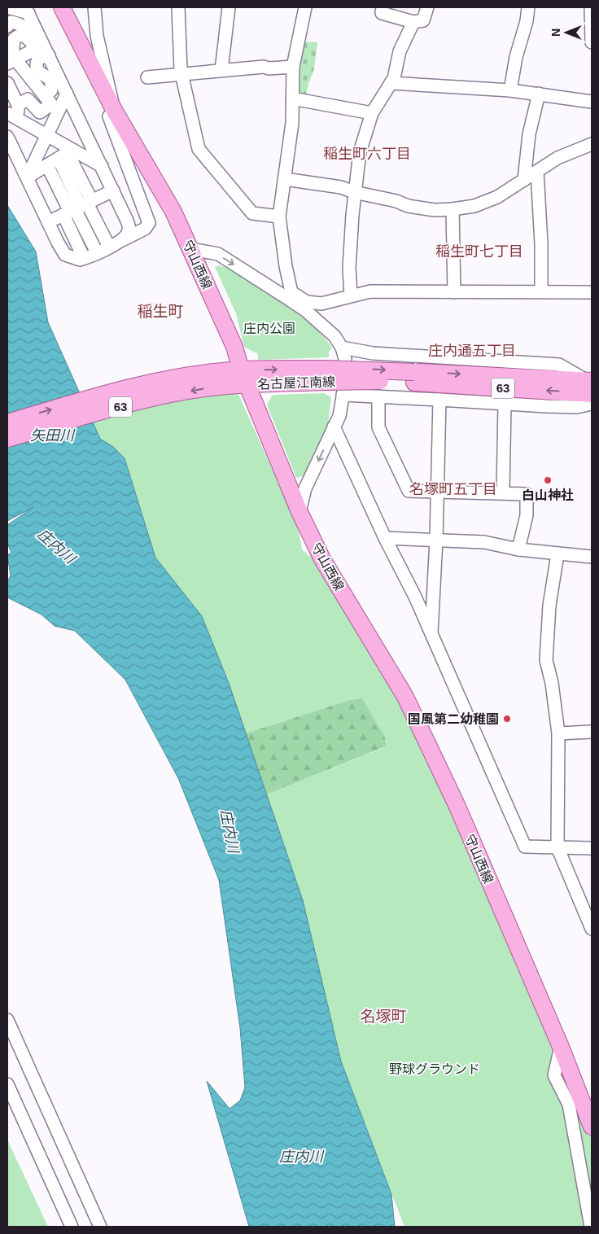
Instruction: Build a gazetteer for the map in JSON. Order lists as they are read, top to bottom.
{
  "streets": {
    "main road": ["守山西線", "名古屋江南線", "63"]
  },
  "crossings": [
    ["守山西線", "名古屋江南線"]
  ],
  "districts": [
    "稲生町六丁目",
    "稲生町七丁目",
    "稲生町",
    "庄内通五丁目",
    "名塚町五丁目",
    "名塚町"
  ],
  "water": ["矢田川", "庄内川"],
  "parks": ["庄内公園", "野球グラウンド"],
  "places": ["白山神社", "国風第二幼稚園"],
  "north": "left"
}
